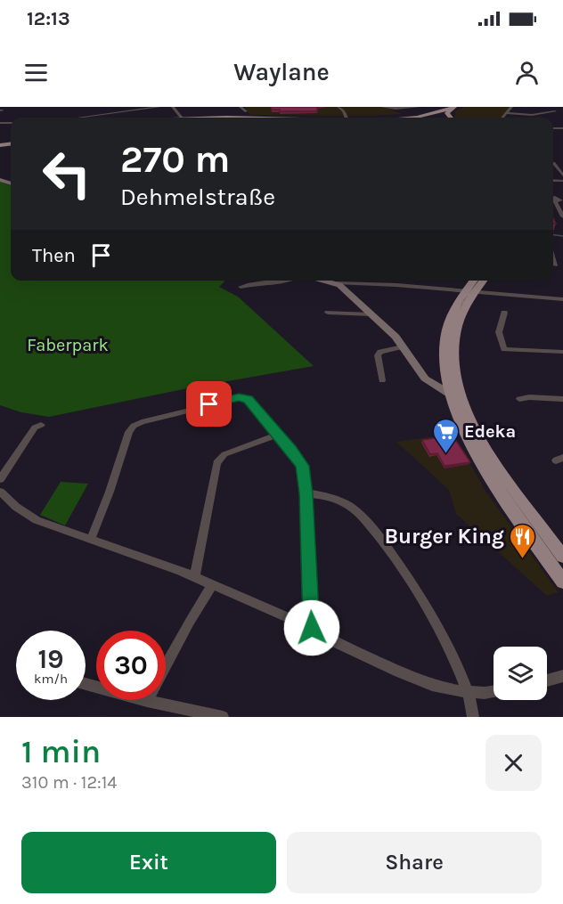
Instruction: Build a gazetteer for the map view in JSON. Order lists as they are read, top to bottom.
{
  "parks": ["Faberpark"],
  "places": {
    "supermarket": ["Edeka"],
    "restaurant": ["Burger King"]
  },
  "page": {
    "status": "12:13",
    "header": "Waylane",
    "turn": ["270 m", "Dehmelstraße"],
    "then": "Then",
    "speed": "19 km/h",
    "limit": "30",
    "heading": ["1 min", "310 m · 12:14"],
    "buttons": ["Exit", "Share"]
  }
}
